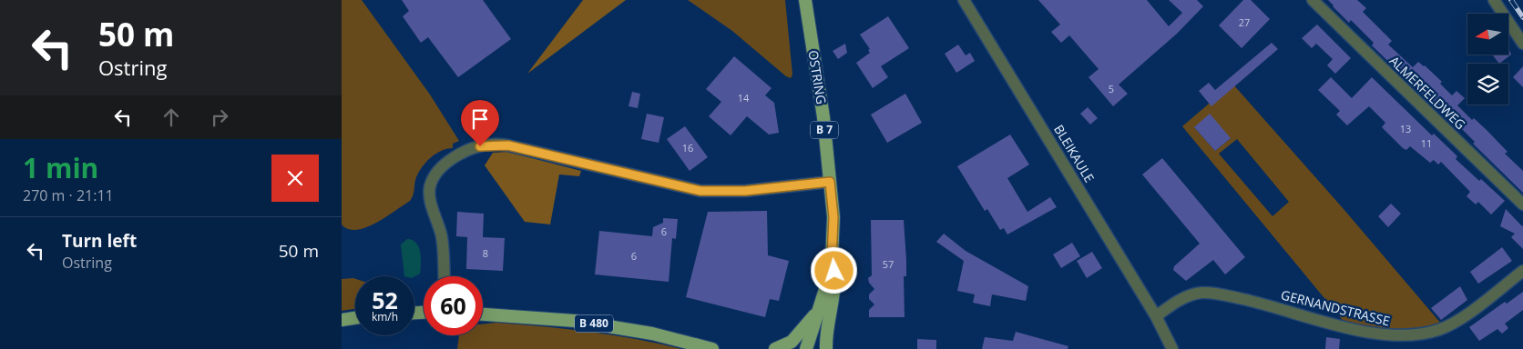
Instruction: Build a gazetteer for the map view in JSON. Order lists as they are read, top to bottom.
{
  "streets": {
    "main road": ["OSTRING", "B 7", "B 480"],
    "street": ["ALMERFELDWEG", "BLEIKAULE", "GERNANDSTRASSE"]
  },
  "crossings": [
    ["OSTRING", "B 7"],
    ["BLEIKAULE", "GERNANDSTRASSE"]
  ],
  "house_numbers": [
    "27",
    "5",
    "14",
    "13",
    "11",
    "16",
    "6",
    "8",
    "6",
    "57"
  ],
  "north": "left",
  "page": {
    "turn": ["50 m", "Ostring"],
    "heading": ["1 min", "270 m · 21:11"],
    "list": [
      {
        "name": "Turn left",
        "note": "Ostring",
        "value": "50 m"
      }
    ],
    "speed": "52 km/h",
    "limit": "60"
  }
}
